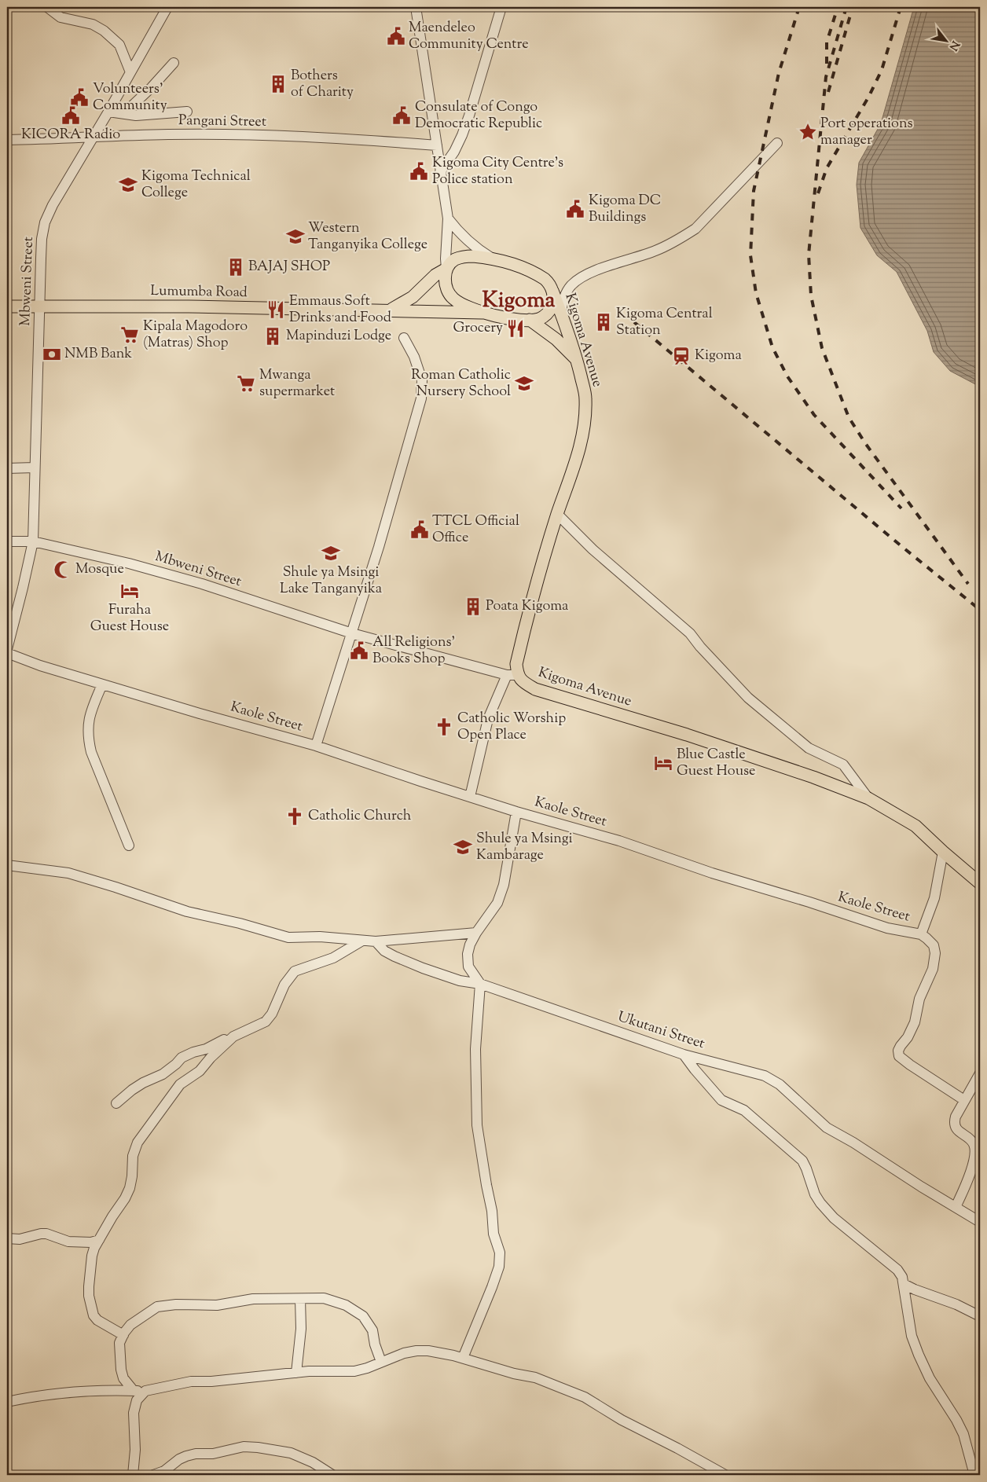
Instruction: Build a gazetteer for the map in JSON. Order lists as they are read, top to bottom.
{
  "streets": {
    "main road": ["Lumumba Road", "Kigoma Avenue"],
    "street": [
      "Pangani Street",
      "Mbweni Street",
      "Kaole Street",
      "Ukutani Street"
    ]
  },
  "crossings": [
    ["Pangani Street", "Mbweni Street"],
    ["Mbweni Street", "Lumumba Road"],
    ["Mbweni Street", "Kigoma Avenue"],
    ["Lumumba Road", "Kigoma Avenue"]
  ],
  "districts": ["Kigoma"],
  "places": {
    "public building": [
      "Maendeleo Community Centre",
      "Volunteers' Community",
      "KICORA Radio",
      "Consulate of Congo Democratic Republic",
      "Kigoma City Centre's Police station",
      "Kigoma DC Buildings",
      "TTCL Official Office",
      "All Religions' Books Shop"
    ],
    "building": [
      "Bothers of Charity",
      "BAJAJ SHOP",
      "Kigoma Central Station",
      "Mapinduzi Lodge",
      "Poata Kigoma"
    ],
    "place": ["Port operations manager"],
    "school or university": [
      "Kigoma Technical College",
      "Western Tanganyika College",
      "Roman Catholic Nursery School",
      "Shule ya Msingi Lake Tanganyika",
      "Shule ya Msingi Kambarage"
    ],
    "restaurant": ["Emmaus Soft Drinks and Food", "Grocery"],
    "supermarket": ["Kipala Magodoro (Matras) Shop", "Mwanga supermarket"],
    "bank": ["NMB Bank"],
    "station": ["Kigoma"],
    "mosque": ["Mosque"],
    "hotel": ["Furaha Guest House", "Blue Castle Guest House"],
    "church": ["Catholic Worship Open Place", "Catholic Church"]
  },
  "north": "bottom right"
}
